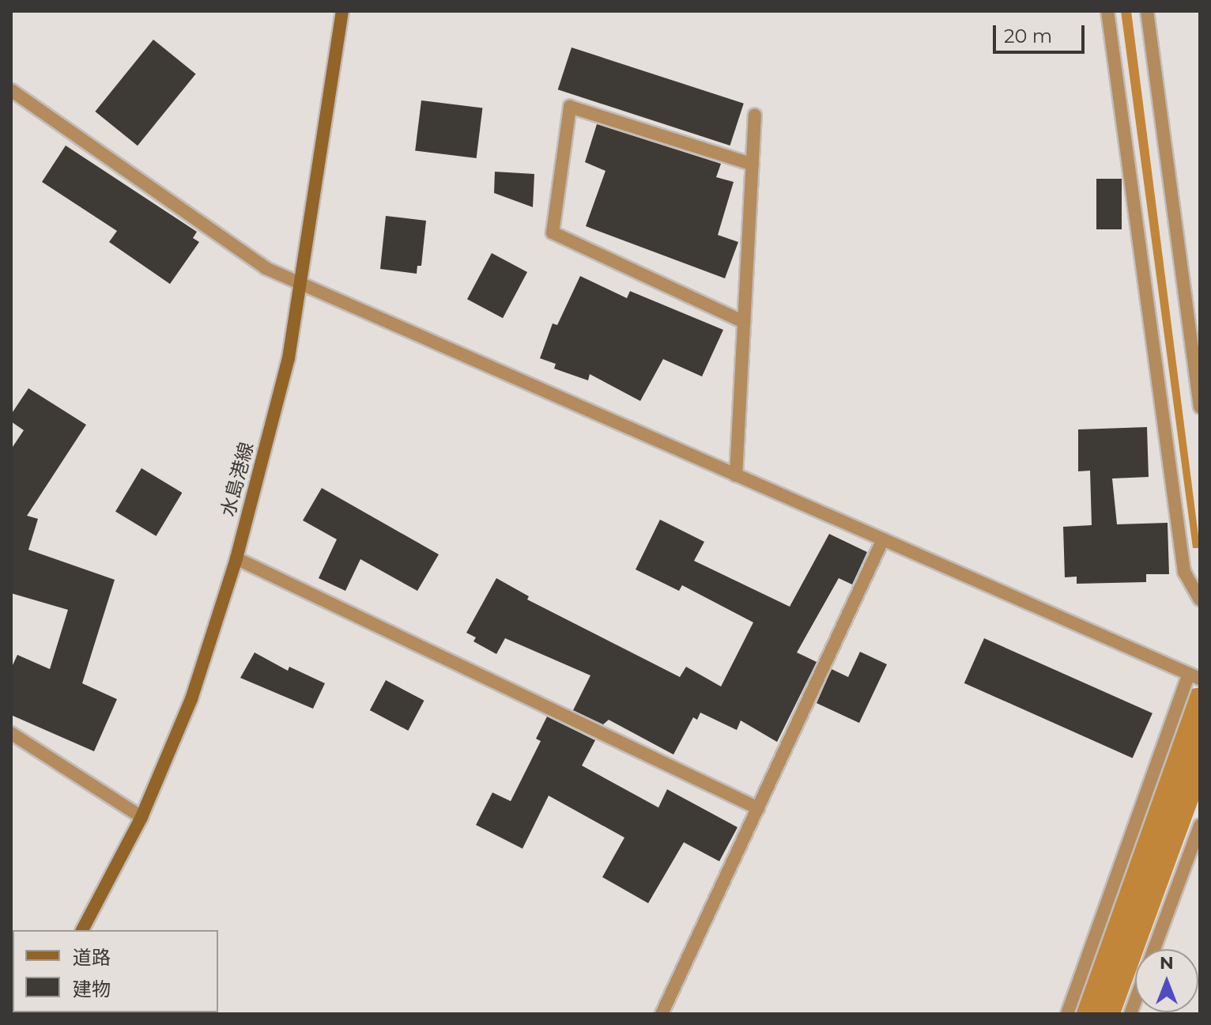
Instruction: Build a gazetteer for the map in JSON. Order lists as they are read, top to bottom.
{
  "streets": {
    "main road": ["水島港線"]
  },
  "legend": ["道路", "建物"],
  "scale_bar": "20 m",
  "north": "top"
}
